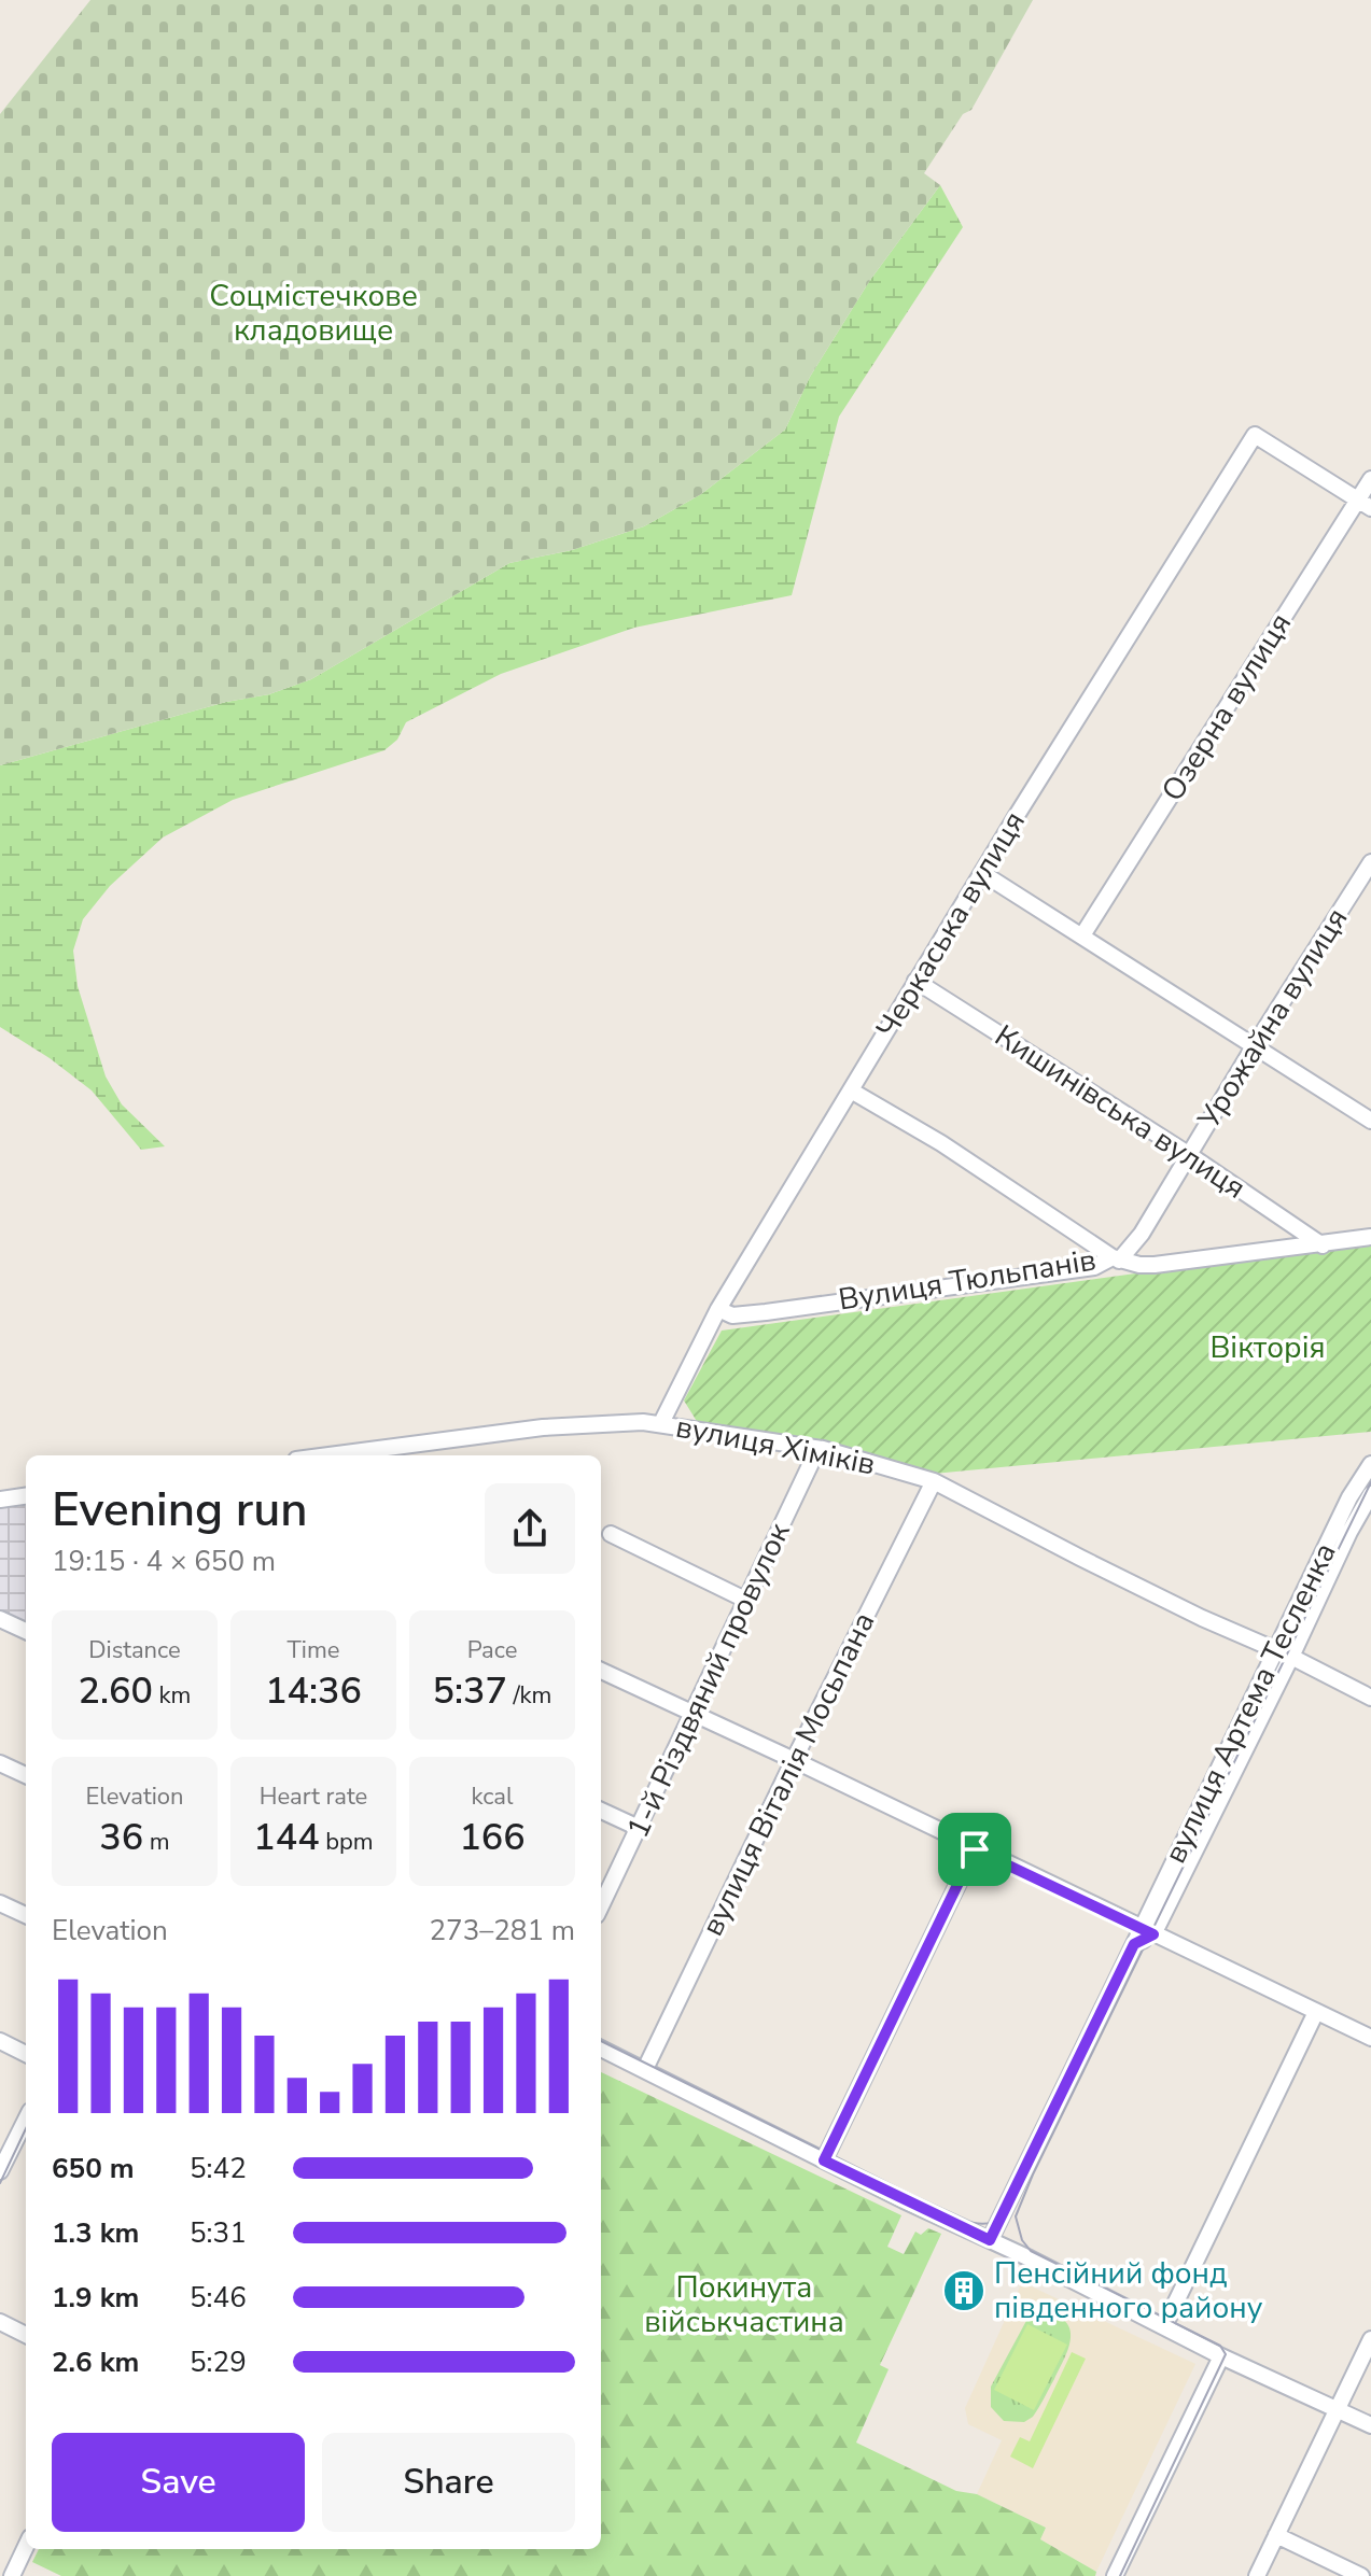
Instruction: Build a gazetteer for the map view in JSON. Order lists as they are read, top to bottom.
{
  "streets": {
    "street": [
      "Озерна вулиця",
      "Черкаська вулиця",
      "Урожайна вулиця",
      "Кишинівська вулиця",
      "Вулиця Тюльпанів",
      "вулиця Хіміків",
      "1-й Різдвяний провулок",
      "вулиця Артема Тесленка",
      "вулиця Віталія Мосьпана"
    ]
  },
  "crossings": [
    ["Озерна вулиця", "Черкаська вулиця"],
    ["Черкаська вулиця", "Кишинівська вулиця"],
    ["Черкаська вулиця", "Вулиця Тюльпанів"],
    ["Черкаська вулиця", "вулиця Хіміків"],
    ["Урожайна вулиця", "Кишинівська вулиця"],
    ["Урожайна вулиця", "Вулиця Тюльпанів"],
    ["Кишинівська вулиця", "Вулиця Тюльпанів"],
    ["вулиця Хіміків", "1-й Різдвяний провулок"],
    ["вулиця Хіміків", "вулиця Артема Тесленка"],
    ["вулиця Хіміків", "вулиця Віталія Мосьпана"]
  ],
  "parks": ["Соцмістечкове кладовище", "Вікторія", "Покинута військчастина"],
  "places": {
    "building": ["Пенсійний фонд південного району"]
  },
  "page": {
    "heading": ["Evening run", "19:15 · 4 × 650 m"],
    "stats": [
      ["Distance", "2.60 km"],
      ["Time", "14:36"],
      ["Pace", "5:37 /km"],
      ["Elevation", "36 m"],
      ["Heart rate", "144 bpm"],
      ["kcal", "166"]
    ],
    "chart": ["Elevation", "273–281 m"],
    "list": [
      {
        "name": "650 m",
        "note": "5:42"
      },
      {
        "name": "1.3 km",
        "note": "5:31"
      },
      {
        "name": "1.9 km",
        "note": "5:46"
      },
      {
        "name": "2.6 km",
        "note": "5:29"
      }
    ],
    "buttons": ["Save", "Share"]
  }
}
